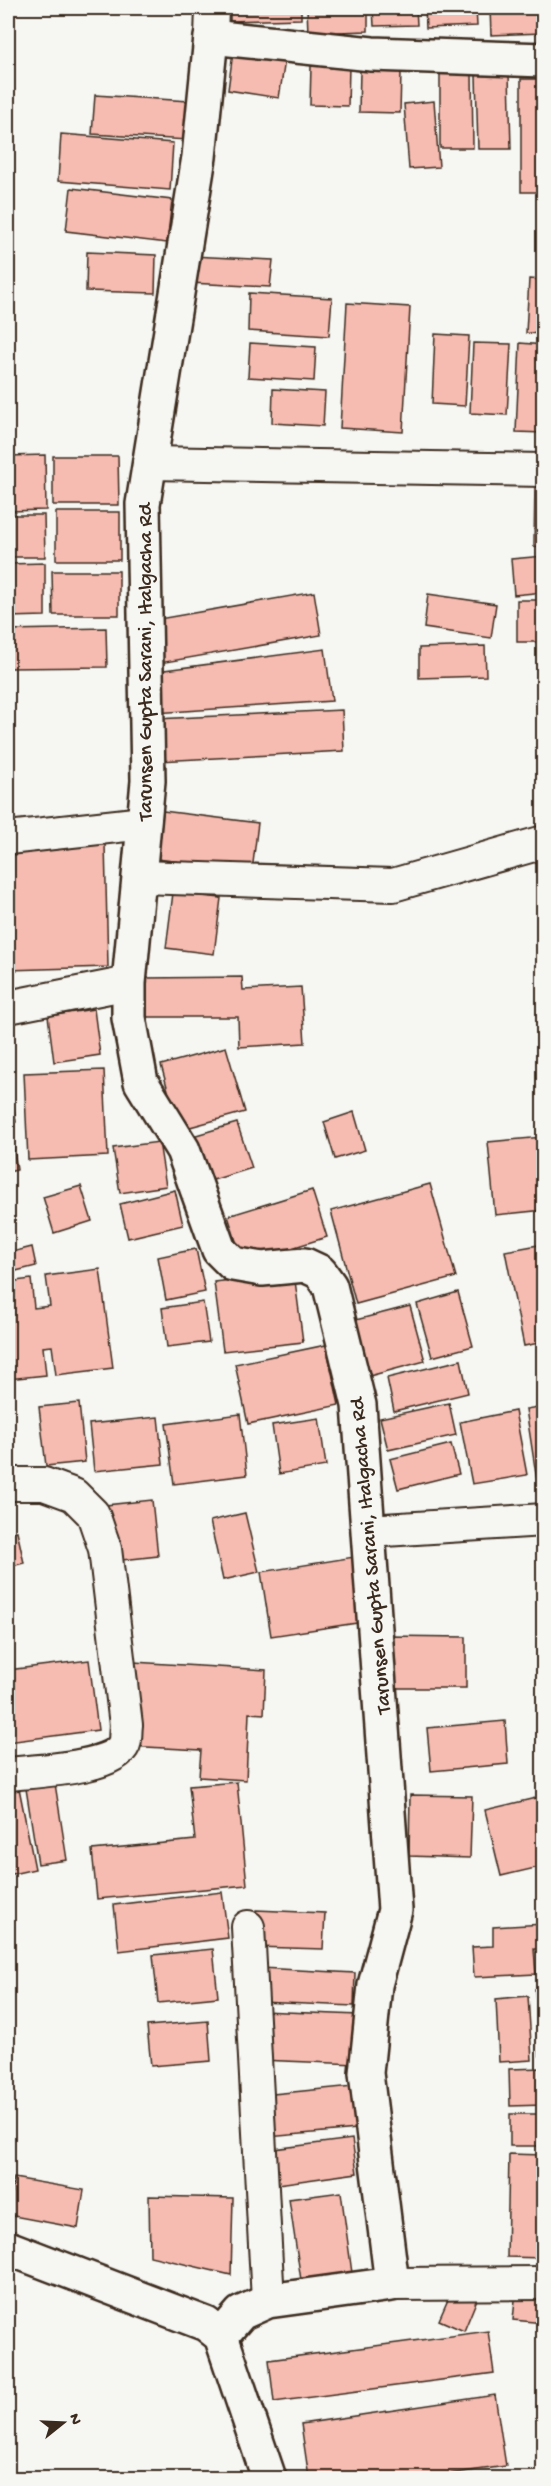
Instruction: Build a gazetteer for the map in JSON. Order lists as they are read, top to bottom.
{
  "streets": {
    "street": ["Tarunsen Gupta Sarani, Italgacha Rd"]
  },
  "north": "right"
}
